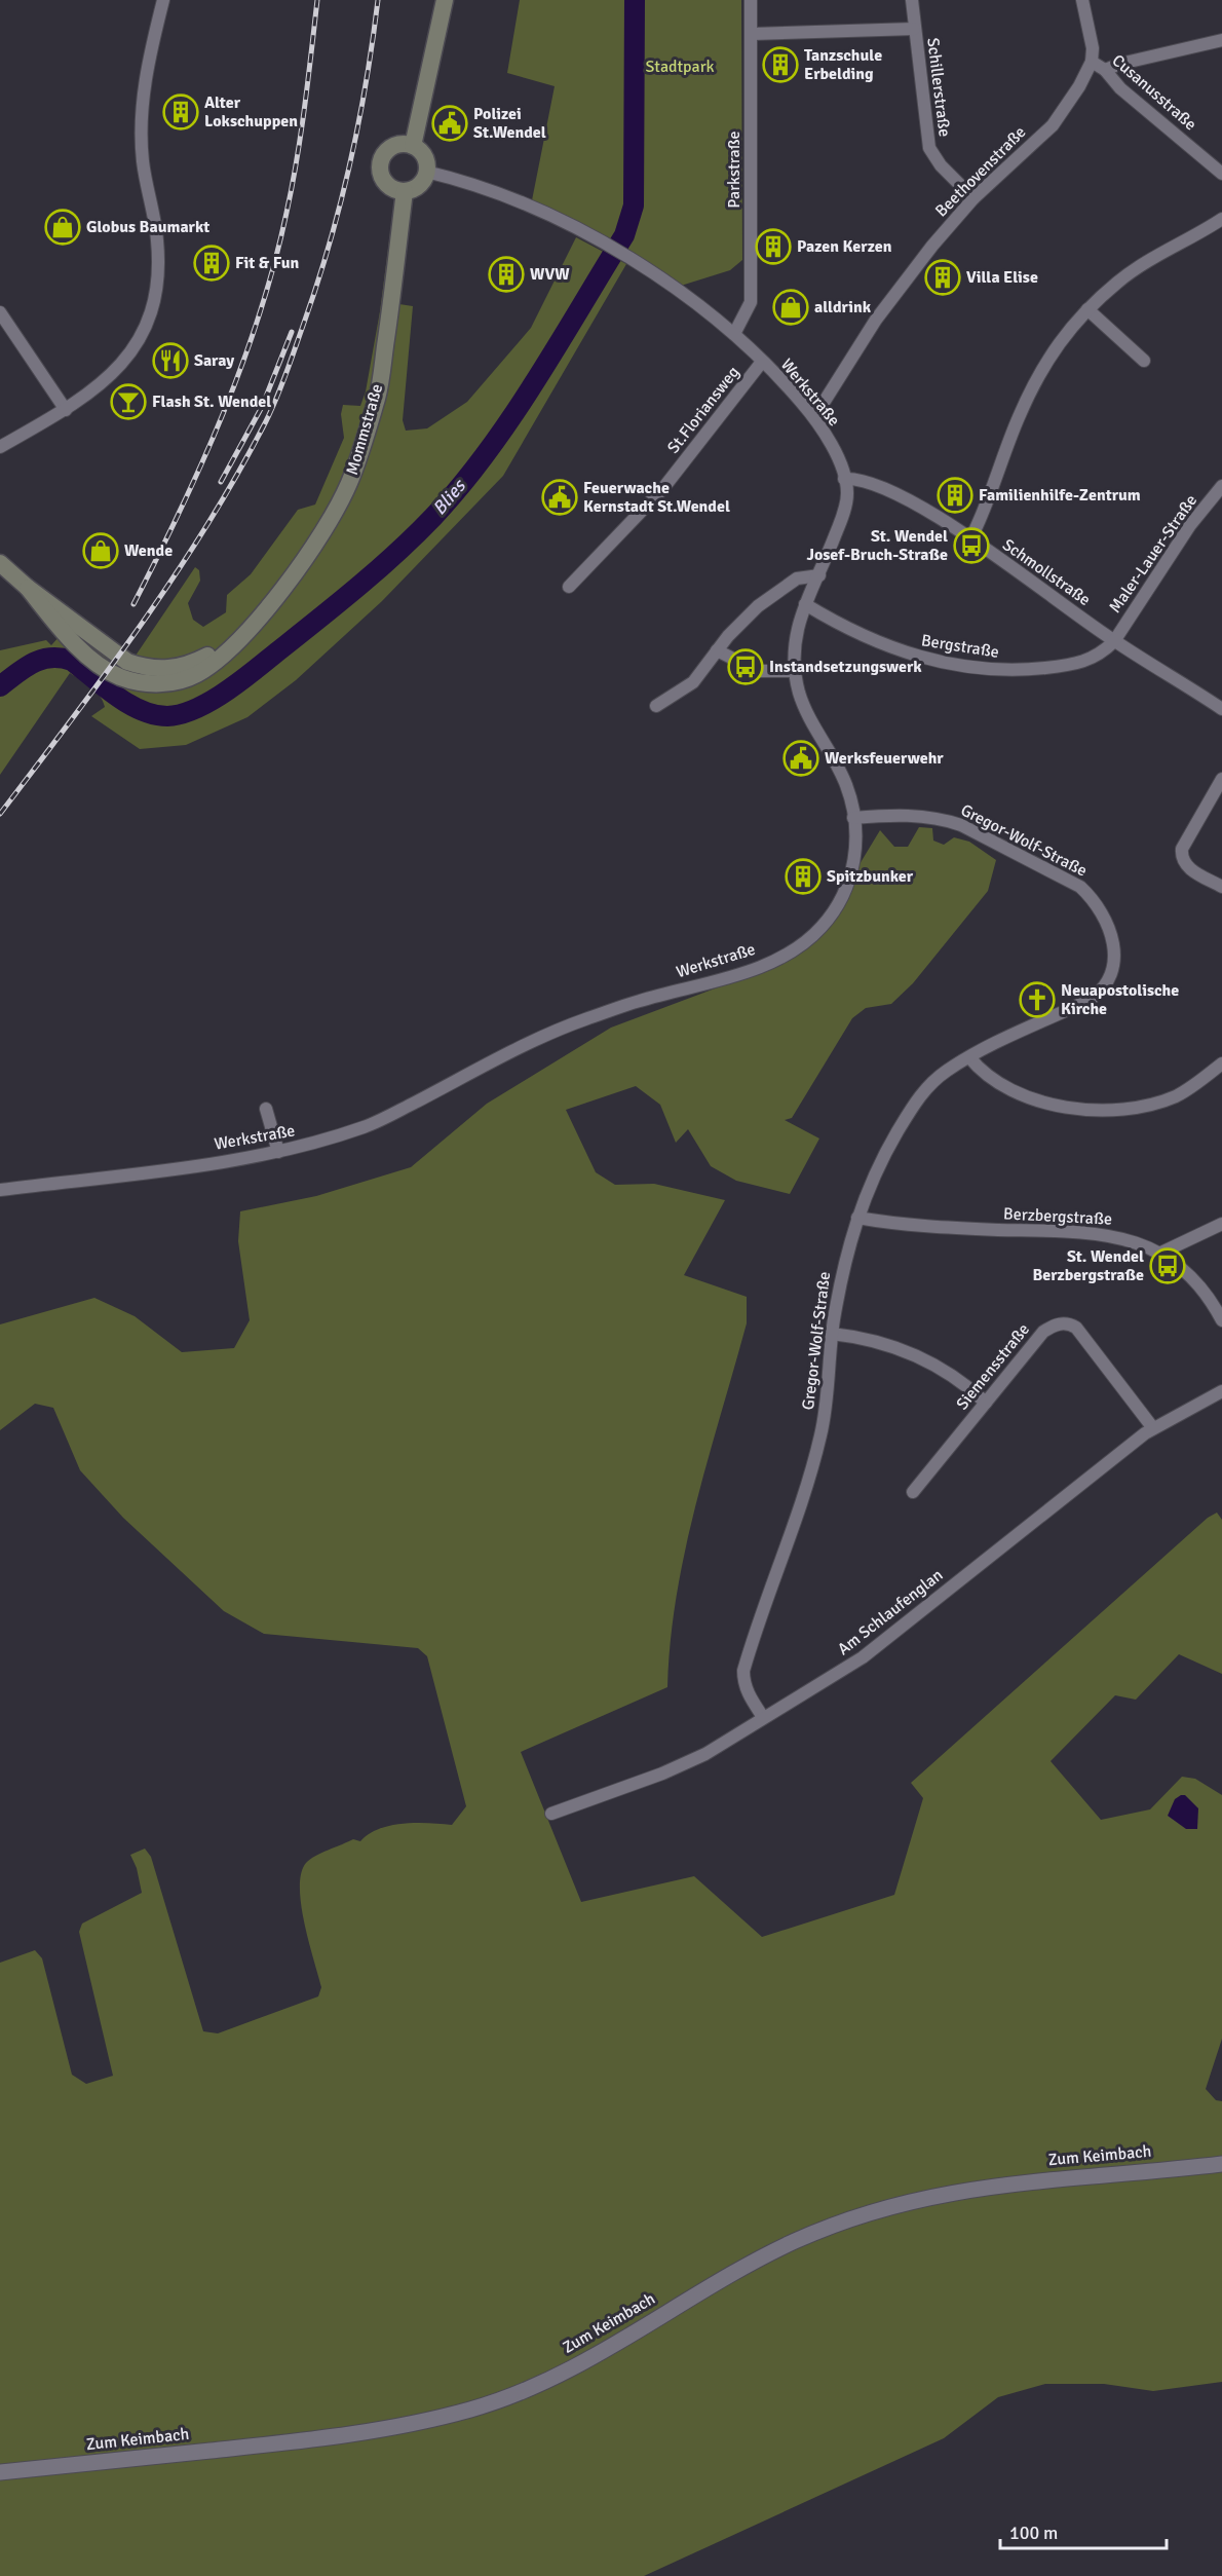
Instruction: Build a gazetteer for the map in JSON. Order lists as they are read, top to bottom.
{
  "streets": {
    "main road": ["Mommstraße"],
    "street": [
      "Schillerstraße",
      "Cusanusstraße",
      "Parkstraße",
      "Beethovenstraße",
      "Werkstraße",
      "St.Floriansweg",
      "Maler-Lauer-Straße",
      "Schmollstraße",
      "Bergstraße",
      "Gregor-Wolf-Straße",
      "Berzbergstraße",
      "Siemensstraße",
      "Am Schlaufenglan",
      "Zum Keimbach"
    ]
  },
  "crossings": [
    ["Schillerstraße", "Beethovenstraße"],
    ["Cusanusstraße", "Beethovenstraße"],
    ["Parkstraße", "Werkstraße"],
    ["Beethovenstraße", "Werkstraße"],
    ["Werkstraße", "St.Floriansweg"],
    ["Werkstraße", "Mommstraße"],
    ["Werkstraße", "Schmollstraße"],
    ["Werkstraße", "Bergstraße"],
    ["Werkstraße", "Gregor-Wolf-Straße"],
    ["Maler-Lauer-Straße", "Schmollstraße"],
    ["Maler-Lauer-Straße", "Bergstraße"],
    ["Schmollstraße", "Bergstraße"],
    ["Gregor-Wolf-Straße", "Berzbergstraße"],
    ["Gregor-Wolf-Straße", "Am Schlaufenglan"],
    ["Siemensstraße", "Am Schlaufenglan"]
  ],
  "water": ["Blies"],
  "parks": ["Stadtpark"],
  "places": {
    "building": [
      "Tanzschule Erbelding",
      "Alter Lokschuppen",
      "Pazen Kerzen",
      "Fit & Fun",
      "WVW",
      "Villa Elise",
      "Familienhilfe-Zentrum",
      "Spitzbunker"
    ],
    "public building": ["Polizei St.Wendel", "Feuerwache Kernstadt St.Wendel", "Werksfeuerwehr"],
    "shop": ["Globus Baumarkt", "alldrink", "Wende"],
    "restaurant": ["Saray"],
    "bar": ["Flash St. Wendel"],
    "bus stop": ["St. Wendel Josef-Bruch-Straße", "Instandsetzungswerk", "St. Wendel Berzbergstraße"],
    "church": ["Neuapostolische Kirche"]
  },
  "scale_bar": "100 m"
}
